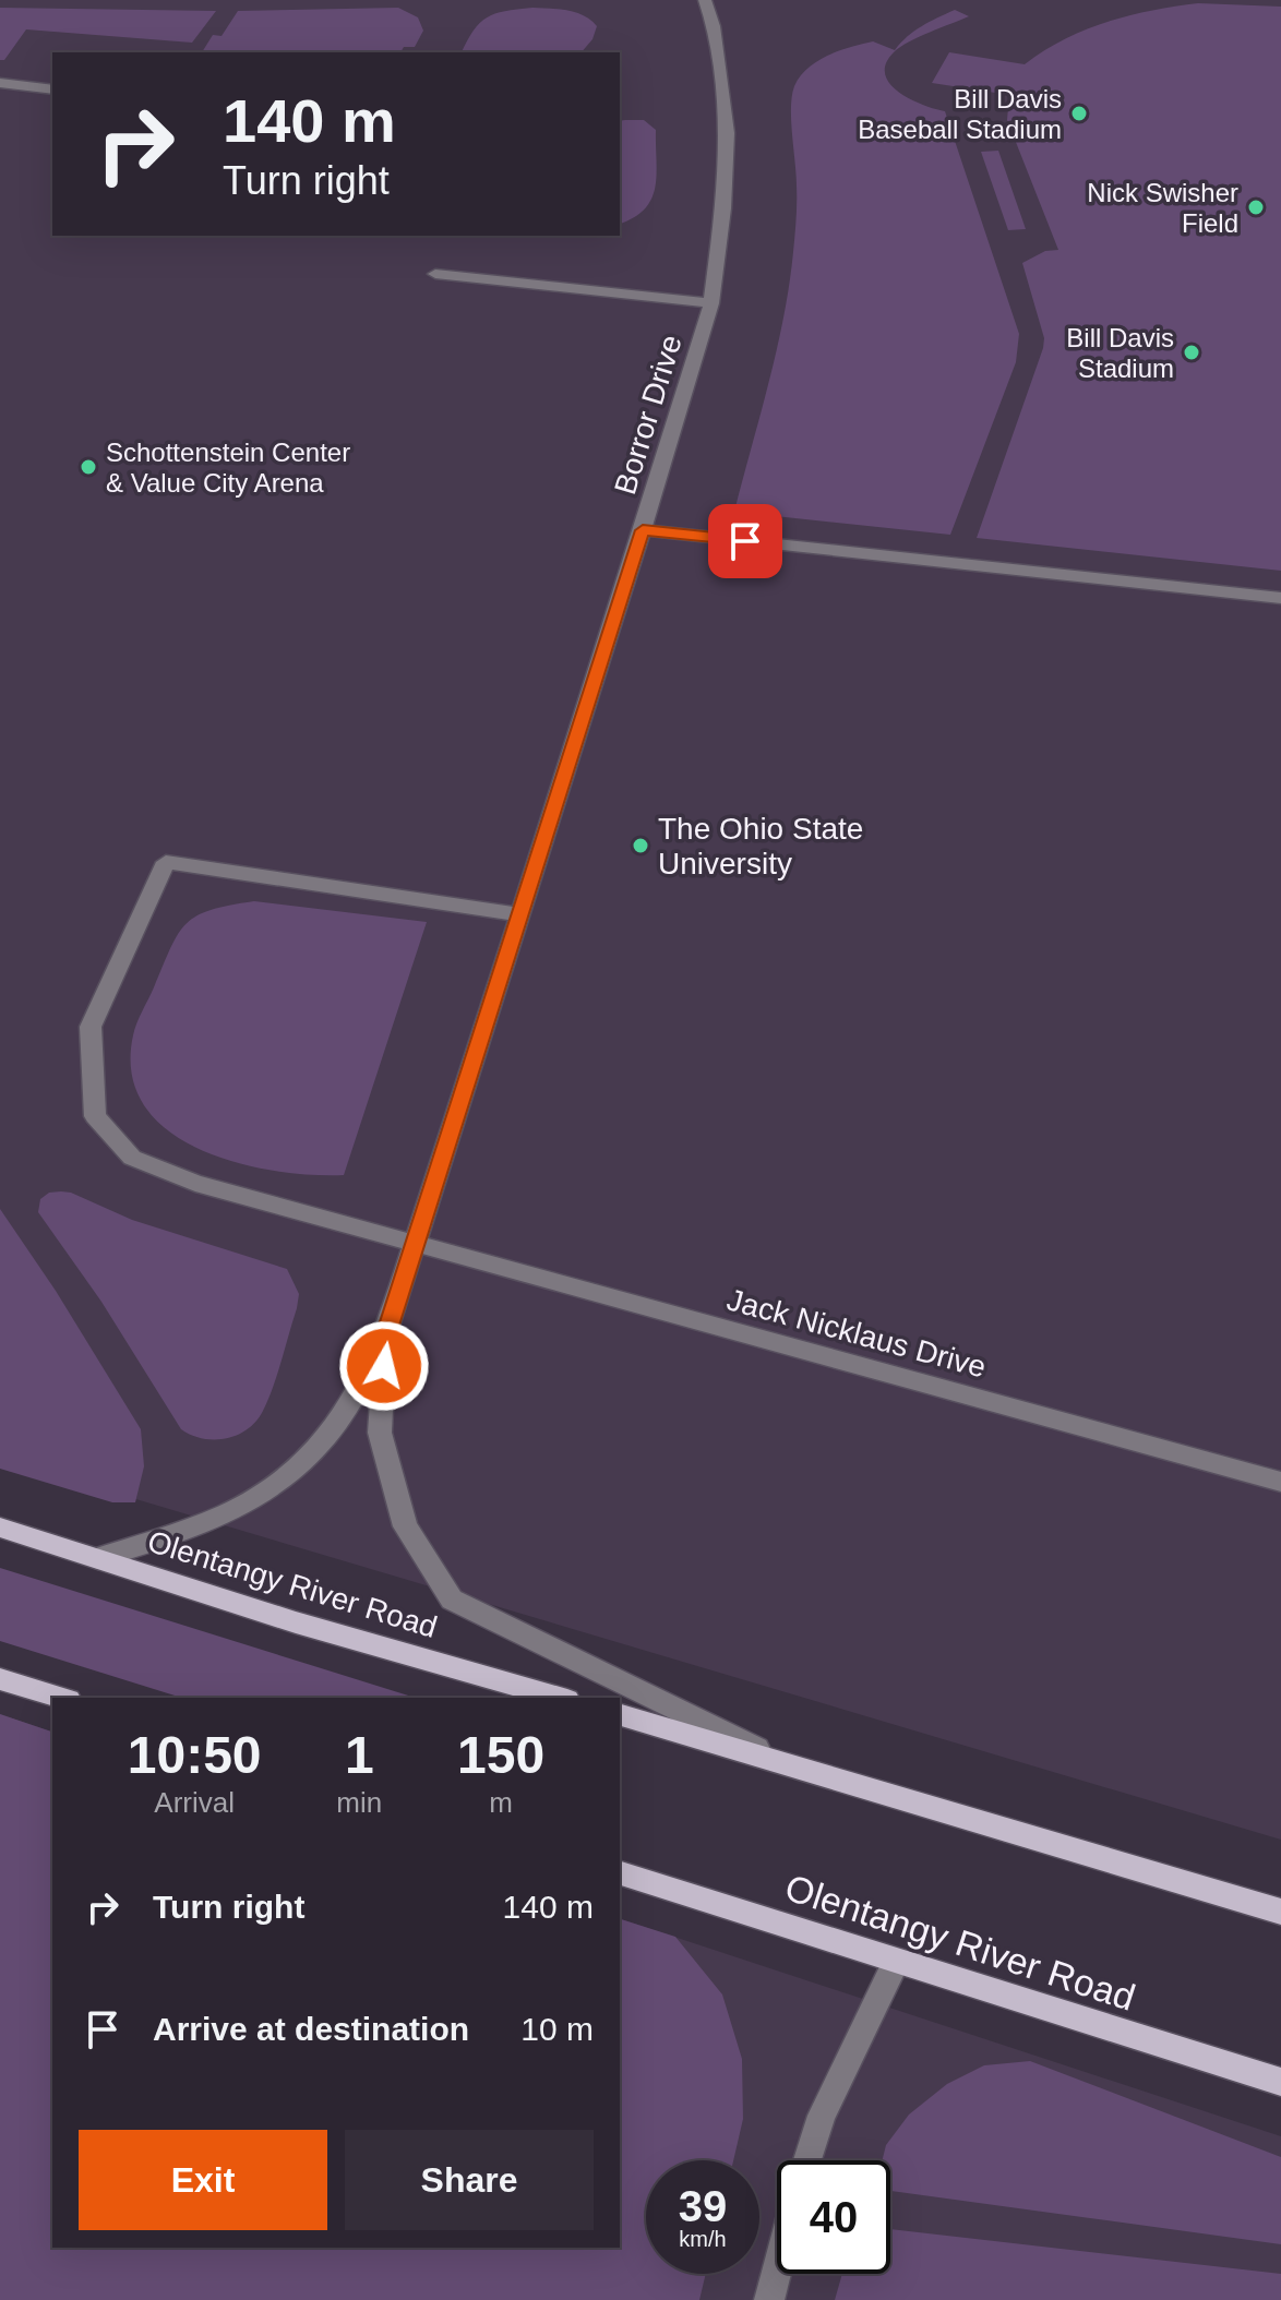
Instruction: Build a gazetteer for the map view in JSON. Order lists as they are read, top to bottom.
{
  "streets": {
    "main road": ["Olentangy River Road"],
    "street": ["Borror Drive", "Jack Nicklaus Drive"]
  },
  "crossings": [
    ["Borror Drive", "Jack Nicklaus Drive"]
  ],
  "places": [
    "Bill Davis Baseball Stadium",
    "Nick Swisher Field",
    "Bill Davis Stadium",
    "Schottenstein Center & Value City Arena",
    "The Ohio State University"
  ],
  "page": {
    "turn": ["140 m", "Turn right"],
    "eta": [
      "10:50",
      "Arrival",
      "1",
      "min",
      "150",
      "m"
    ],
    "list": [
      {
        "name": "Turn right",
        "value": "140 m"
      },
      {
        "name": "Arrive at destination",
        "value": "10 m"
      }
    ],
    "buttons": ["Exit", "Share"],
    "speed": "39 km/h",
    "limit": "40"
  }
}
